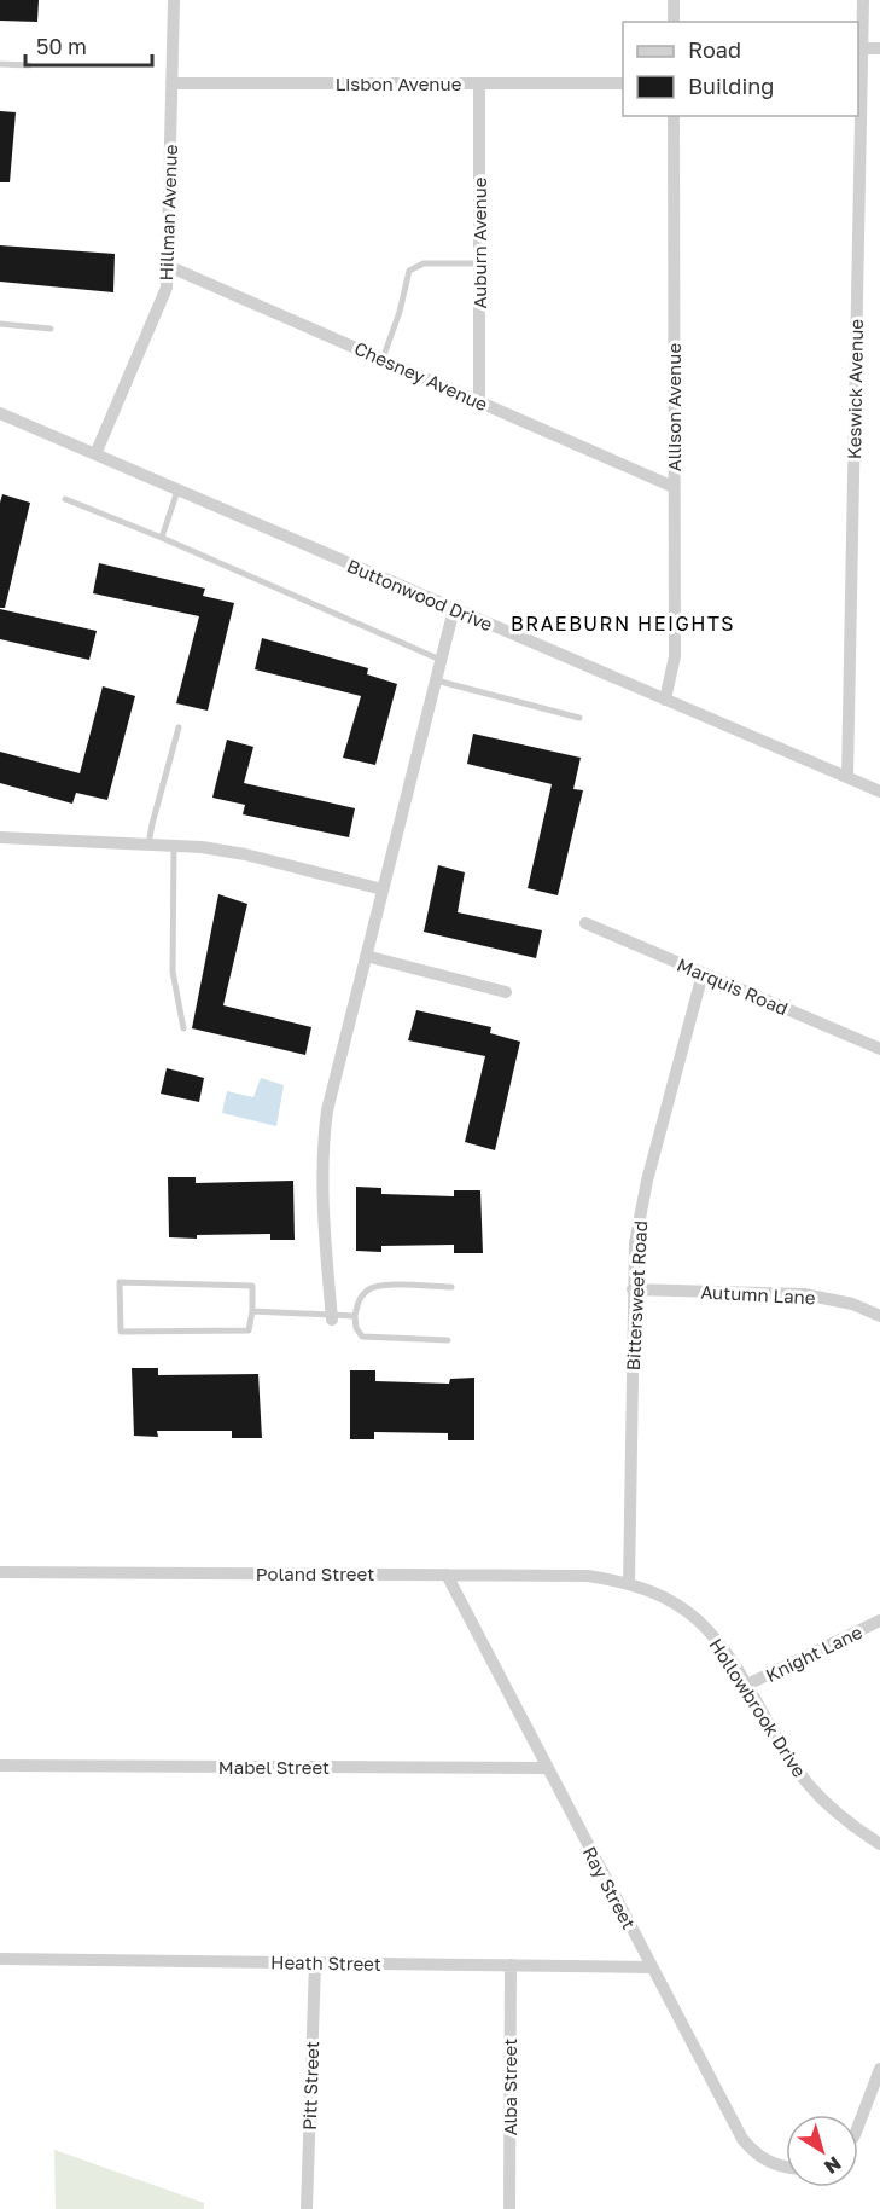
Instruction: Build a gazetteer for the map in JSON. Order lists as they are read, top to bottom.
{
  "streets": {
    "street": [
      "Lisbon Avenue",
      "Hillman Avenue",
      "Auburn Avenue",
      "Chesney Avenue",
      "Keswick Avenue",
      "Allison Avenue",
      "Buttonwood Drive",
      "Marquis Road",
      "Autumn Lane",
      "Bittersweet Road",
      "Poland Street",
      "Knight Lane",
      "Hollowbrook Drive",
      "Mabel Street",
      "Ray Street",
      "Heath Street",
      "Pitt Street",
      "Alba Street"
    ]
  },
  "crossings": [
    ["Lisbon Avenue", "Hillman Avenue"],
    ["Lisbon Avenue", "Auburn Avenue"],
    ["Hillman Avenue", "Chesney Avenue"],
    ["Hillman Avenue", "Buttonwood Drive"],
    ["Auburn Avenue", "Chesney Avenue"],
    ["Chesney Avenue", "Allison Avenue"],
    ["Keswick Avenue", "Buttonwood Drive"],
    ["Allison Avenue", "Buttonwood Drive"],
    ["Marquis Road", "Bittersweet Road"],
    ["Autumn Lane", "Bittersweet Road"],
    ["Bittersweet Road", "Poland Street"],
    ["Bittersweet Road", "Hollowbrook Drive"],
    ["Poland Street", "Hollowbrook Drive"],
    ["Poland Street", "Ray Street"],
    ["Knight Lane", "Hollowbrook Drive"],
    ["Mabel Street", "Ray Street"],
    ["Ray Street", "Heath Street"],
    ["Heath Street", "Pitt Street"],
    ["Heath Street", "Alba Street"]
  ],
  "districts": ["BRAEBURN HEIGHTS"],
  "legend": ["Road", "Building"],
  "scale_bar": "50 m",
  "north": "bottom right"
}
